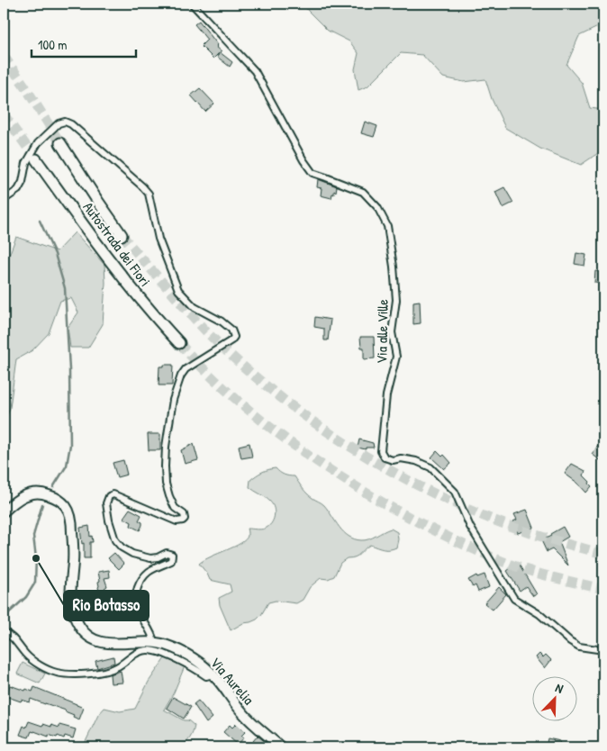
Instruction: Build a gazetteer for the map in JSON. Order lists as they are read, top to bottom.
{
  "streets": {
    "highway": ["Autostrada dei Fiori"],
    "main road": ["Via Aurelia"],
    "street": ["Via alle Ville"]
  },
  "places": ["Rio Botasso"],
  "scale_bar": "100 m",
  "north": "top right"
}
